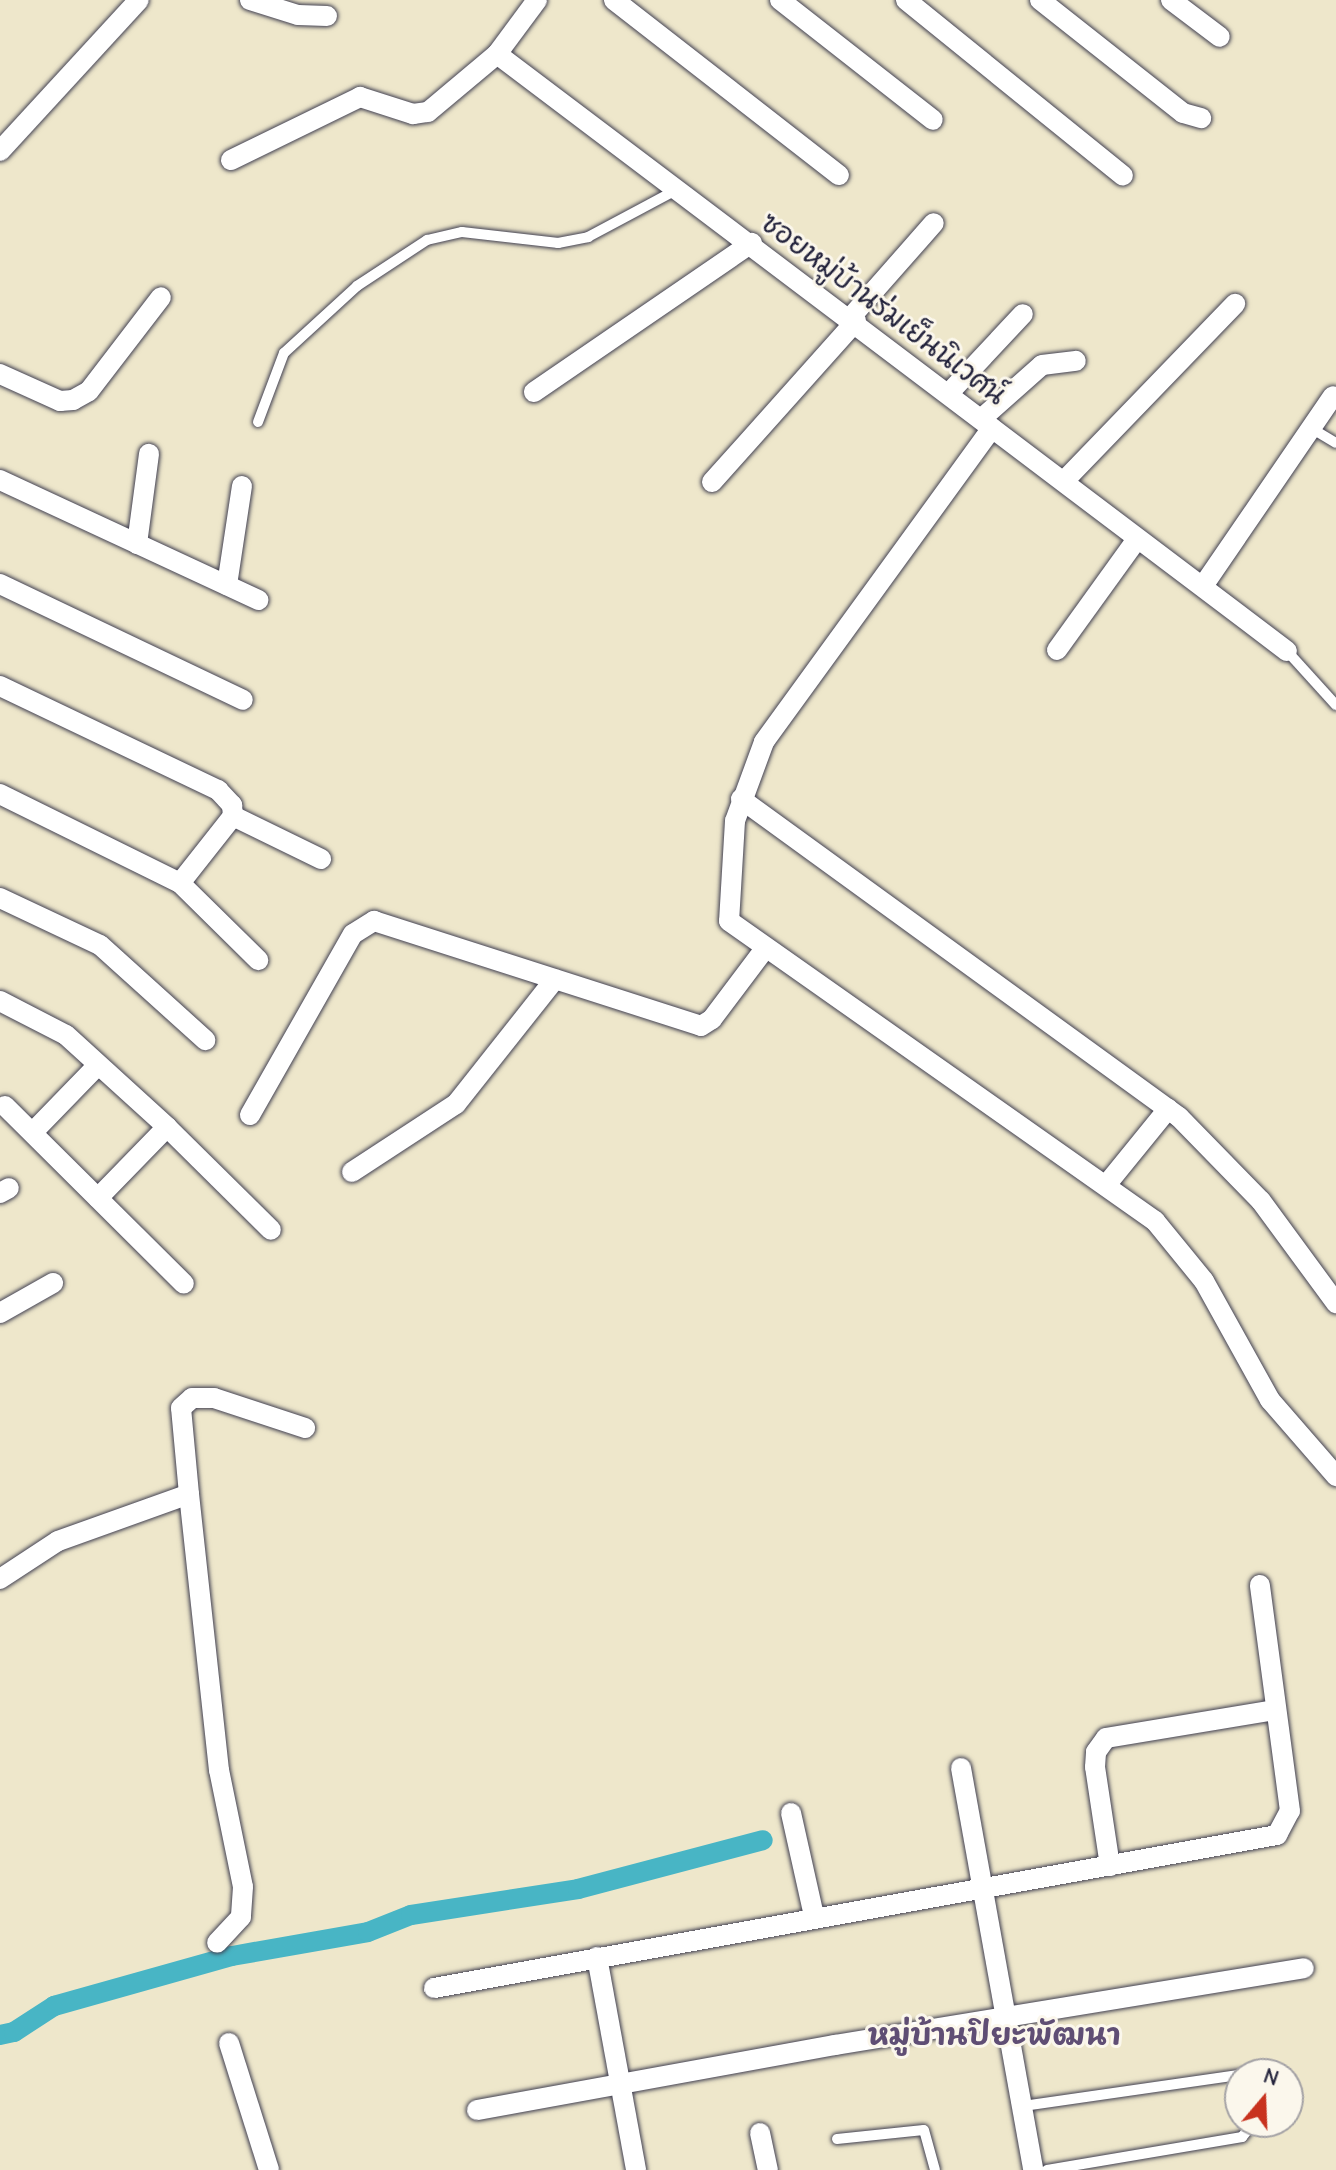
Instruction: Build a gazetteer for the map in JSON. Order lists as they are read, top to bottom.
{
  "streets": {
    "street": ["ซอยหมู่บ้านร่มเย็นนิเวศน์"]
  },
  "districts": ["หมู่บ้านปิยะพัฒนา"],
  "north": "top"
}
